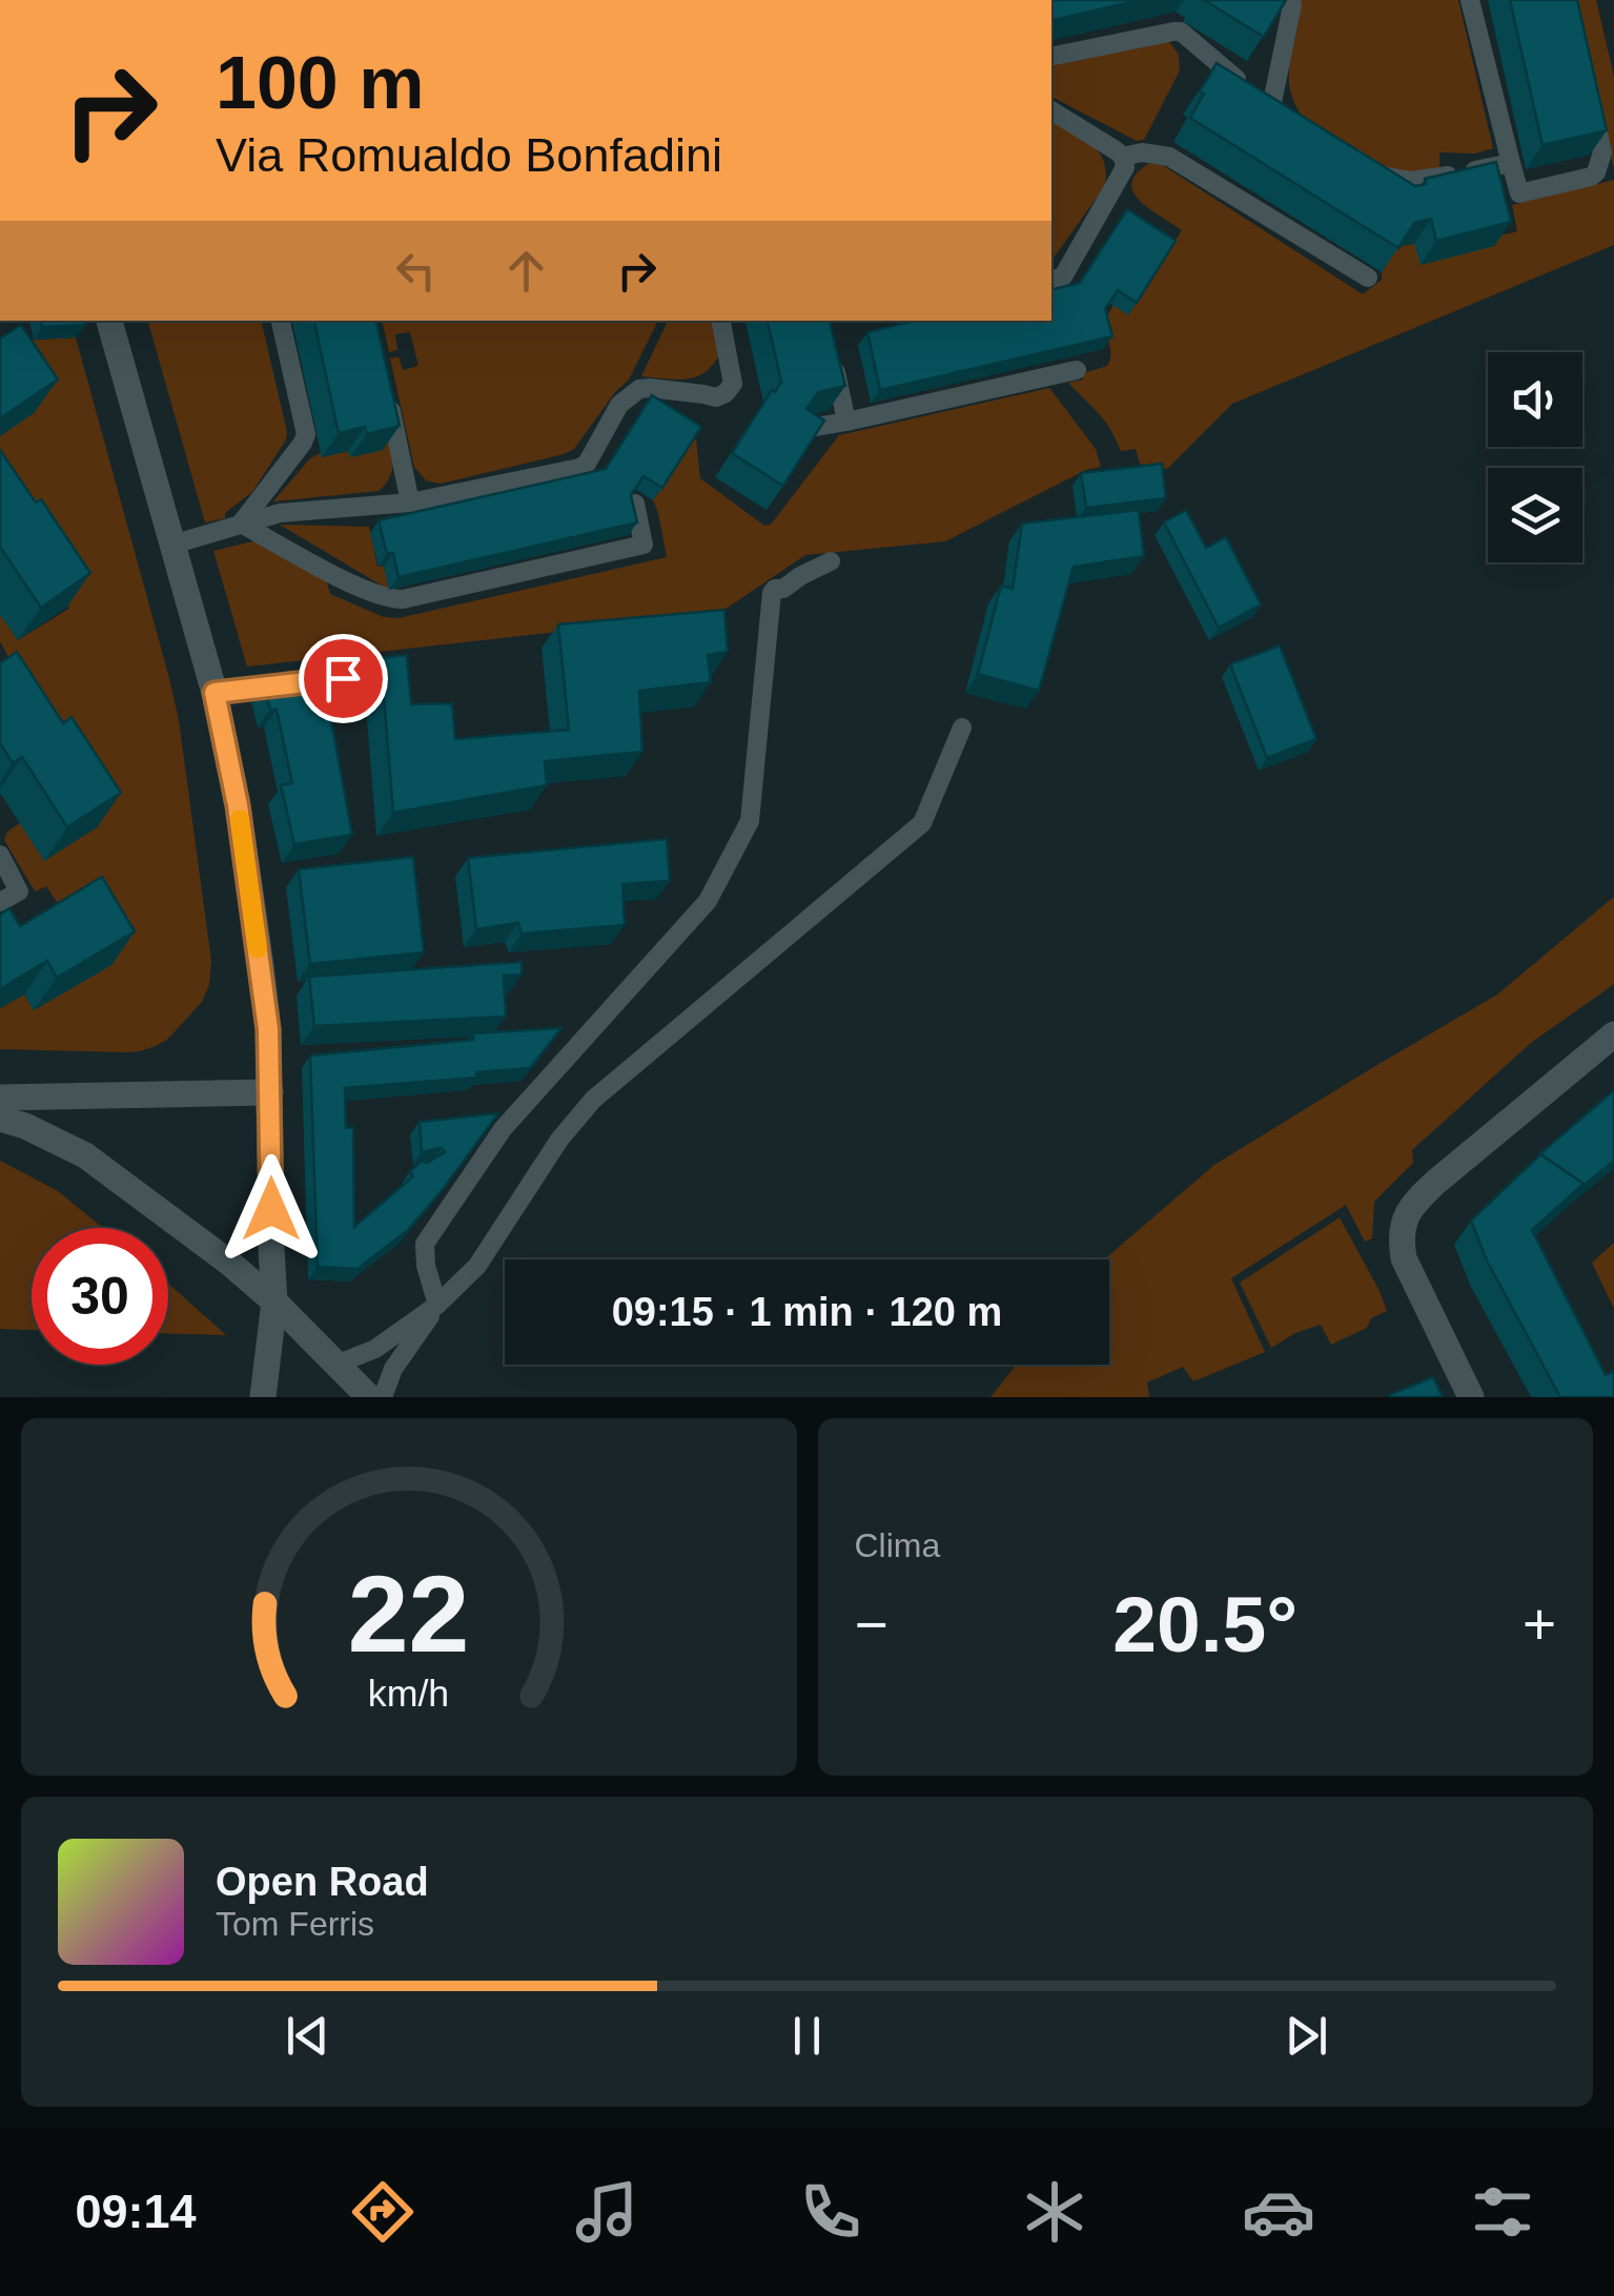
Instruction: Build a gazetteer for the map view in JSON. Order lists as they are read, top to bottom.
{
  "page": {
    "turn": ["100 m", "Via Romualdo Bonfadini"],
    "limit": "30",
    "trip": "09:15 · 1 min · 120 m",
    "tile": "Clima",
    "heat": ["−", "20.5°", "+"],
    "song": ["Open Road", "Tom Ferris"],
    "tabs": "09:14",
    "gauge": ["22", "km/h"]
  }
}
